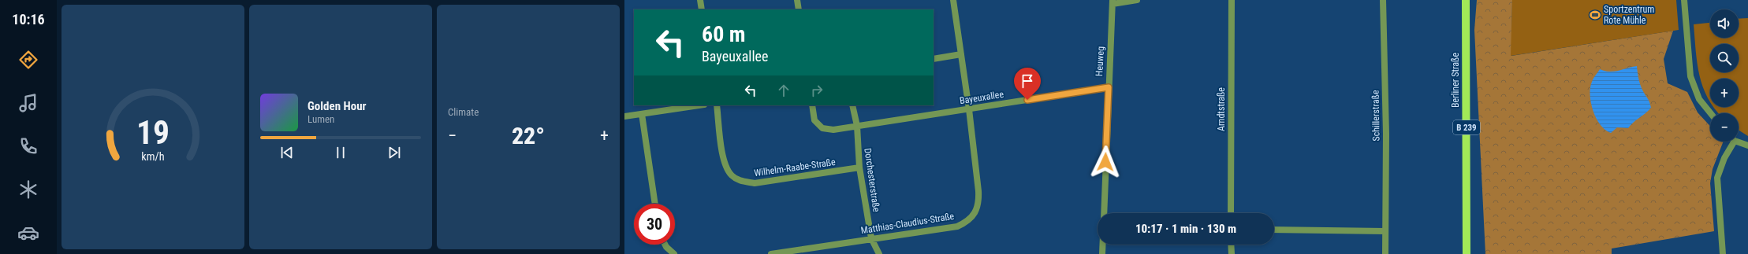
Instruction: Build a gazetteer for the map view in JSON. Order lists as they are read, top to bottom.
{
  "streets": {
    "main road": ["Berliner Straße", "B 239"],
    "street": [
      "Heuweg",
      "Bayeuxallee",
      "Arndtstraße",
      "Schillerstraße",
      "Wilhelm-Raabe-Straße",
      "Dorchesterstraße",
      "Matthias-Claudius-Straße"
    ]
  },
  "crossings": [
    ["Heuweg", "Bayeuxallee"],
    ["Bayeuxallee", "Dorchesterstraße"],
    ["Bayeuxallee", "Matthias-Claudius-Straße"],
    ["Wilhelm-Raabe-Straße", "Dorchesterstraße"],
    ["Dorchesterstraße", "Matthias-Claudius-Straße"]
  ],
  "places": {
    "sports": ["Sportzentrum Rote Mühle"]
  },
  "page": {
    "tabs": "10:16",
    "tile": "Climate",
    "map_buttons": ["+", "−"],
    "turn": ["60 m", "Bayeuxallee"],
    "song": ["Golden Hour", "Lumen"],
    "heat": ["−", "22°", "+"],
    "limit": "30",
    "trip": "10:17 · 1 min · 130 m",
    "gauge": ["19", "km/h"]
  }
}
